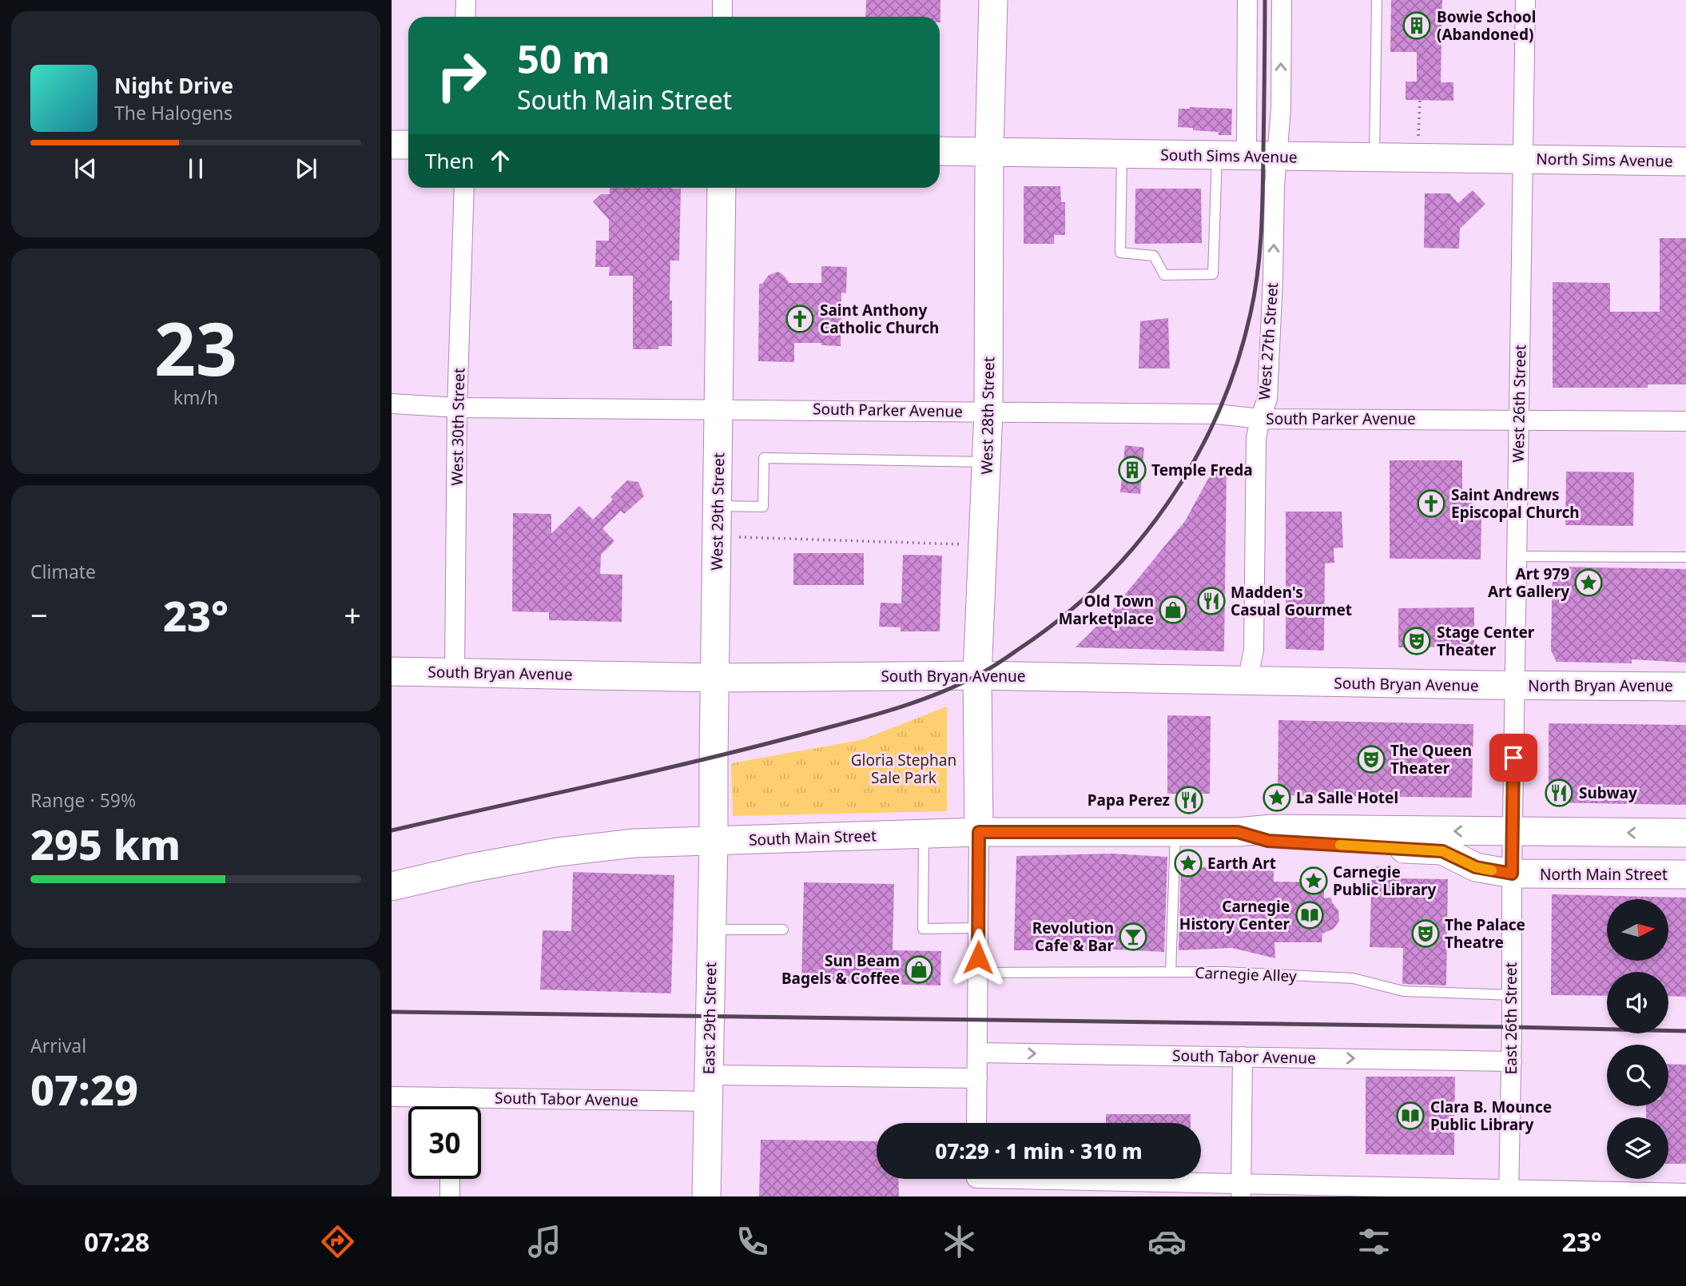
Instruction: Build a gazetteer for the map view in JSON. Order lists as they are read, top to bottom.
{
  "streets": {
    "street": [
      "South Sims Avenue",
      "North Sims Avenue",
      "West 27th Street",
      "West 26th Street",
      "South Parker Avenue",
      "West 28th Street",
      "West 30th Street",
      "West 29th Street",
      "South Bryan Avenue",
      "North Bryan Avenue",
      "South Main Street",
      "North Main Street",
      "East 29th Street",
      "East 26th Street",
      "South Tabor Avenue"
    ],
    "lane": ["Carnegie Alley"]
  },
  "crossings": [
    ["South Sims Avenue", "North Sims Avenue"],
    ["South Sims Avenue", "West 27th Street"],
    ["South Sims Avenue", "West 26th Street"],
    ["South Sims Avenue", "West 28th Street"],
    ["North Sims Avenue", "West 26th Street"],
    ["West 27th Street", "South Parker Avenue"],
    ["West 27th Street", "South Bryan Avenue"],
    ["West 26th Street", "South Parker Avenue"],
    ["West 26th Street", "South Bryan Avenue"],
    ["West 26th Street", "North Bryan Avenue"],
    ["West 26th Street", "North Main Street"],
    ["West 26th Street", "East 26th Street"],
    ["South Parker Avenue", "West 28th Street"],
    ["South Parker Avenue", "West 30th Street"],
    ["South Parker Avenue", "West 29th Street"],
    ["West 28th Street", "South Bryan Avenue"],
    ["West 28th Street", "South Main Street"],
    ["West 30th Street", "South Bryan Avenue"],
    ["West 29th Street", "South Bryan Avenue"],
    ["West 29th Street", "South Main Street"],
    ["West 29th Street", "East 29th Street"],
    ["South Bryan Avenue", "North Bryan Avenue"],
    ["South Main Street", "North Main Street"],
    ["South Main Street", "East 29th Street"],
    ["North Main Street", "East 26th Street"],
    ["Carnegie Alley", "East 26th Street"],
    ["East 29th Street", "South Tabor Avenue"],
    ["East 26th Street", "South Tabor Avenue"]
  ],
  "parks": ["Gloria Stephan Sale Park"],
  "places": {
    "building": ["Bowie School (Abandoned)", "Temple Freda"],
    "church": ["Saint Anthony Catholic Church", "Saint Andrews Episcopal Church"],
    "place": [
      "Art 979 Art Gallery",
      "La Salle Hotel",
      "Earth Art",
      "Carnegie Public Library"
    ],
    "restaurant": ["Madden's Casual Gourmet", "Subway", "Papa Perez"],
    "shop": ["Old Town Marketplace", "Sun Beam Bagels & Coffee"],
    "theatre": ["Stage Center Theater", "The Queen Theater", "The Palace Theatre"],
    "library": ["Carnegie History Center", "Clara B. Mounce Public Library"],
    "bar": ["Revolution Cafe & Bar"]
  },
  "north": "right",
  "page": {
    "turn": ["50 m", "South Main Street"],
    "song": ["Night Drive", "The Halogens"],
    "then": "Then",
    "tile": [
      ["23", "km/h"],
      "Climate",
      ["Range · 59%", "295 km"],
      ["Arrival", "07:29"]
    ],
    "heat": ["−", "23°", "+"],
    "limit": "30",
    "trip": "07:29 · 1 min · 310 m",
    "tabs": ["07:28", "23°"]
  }
}
